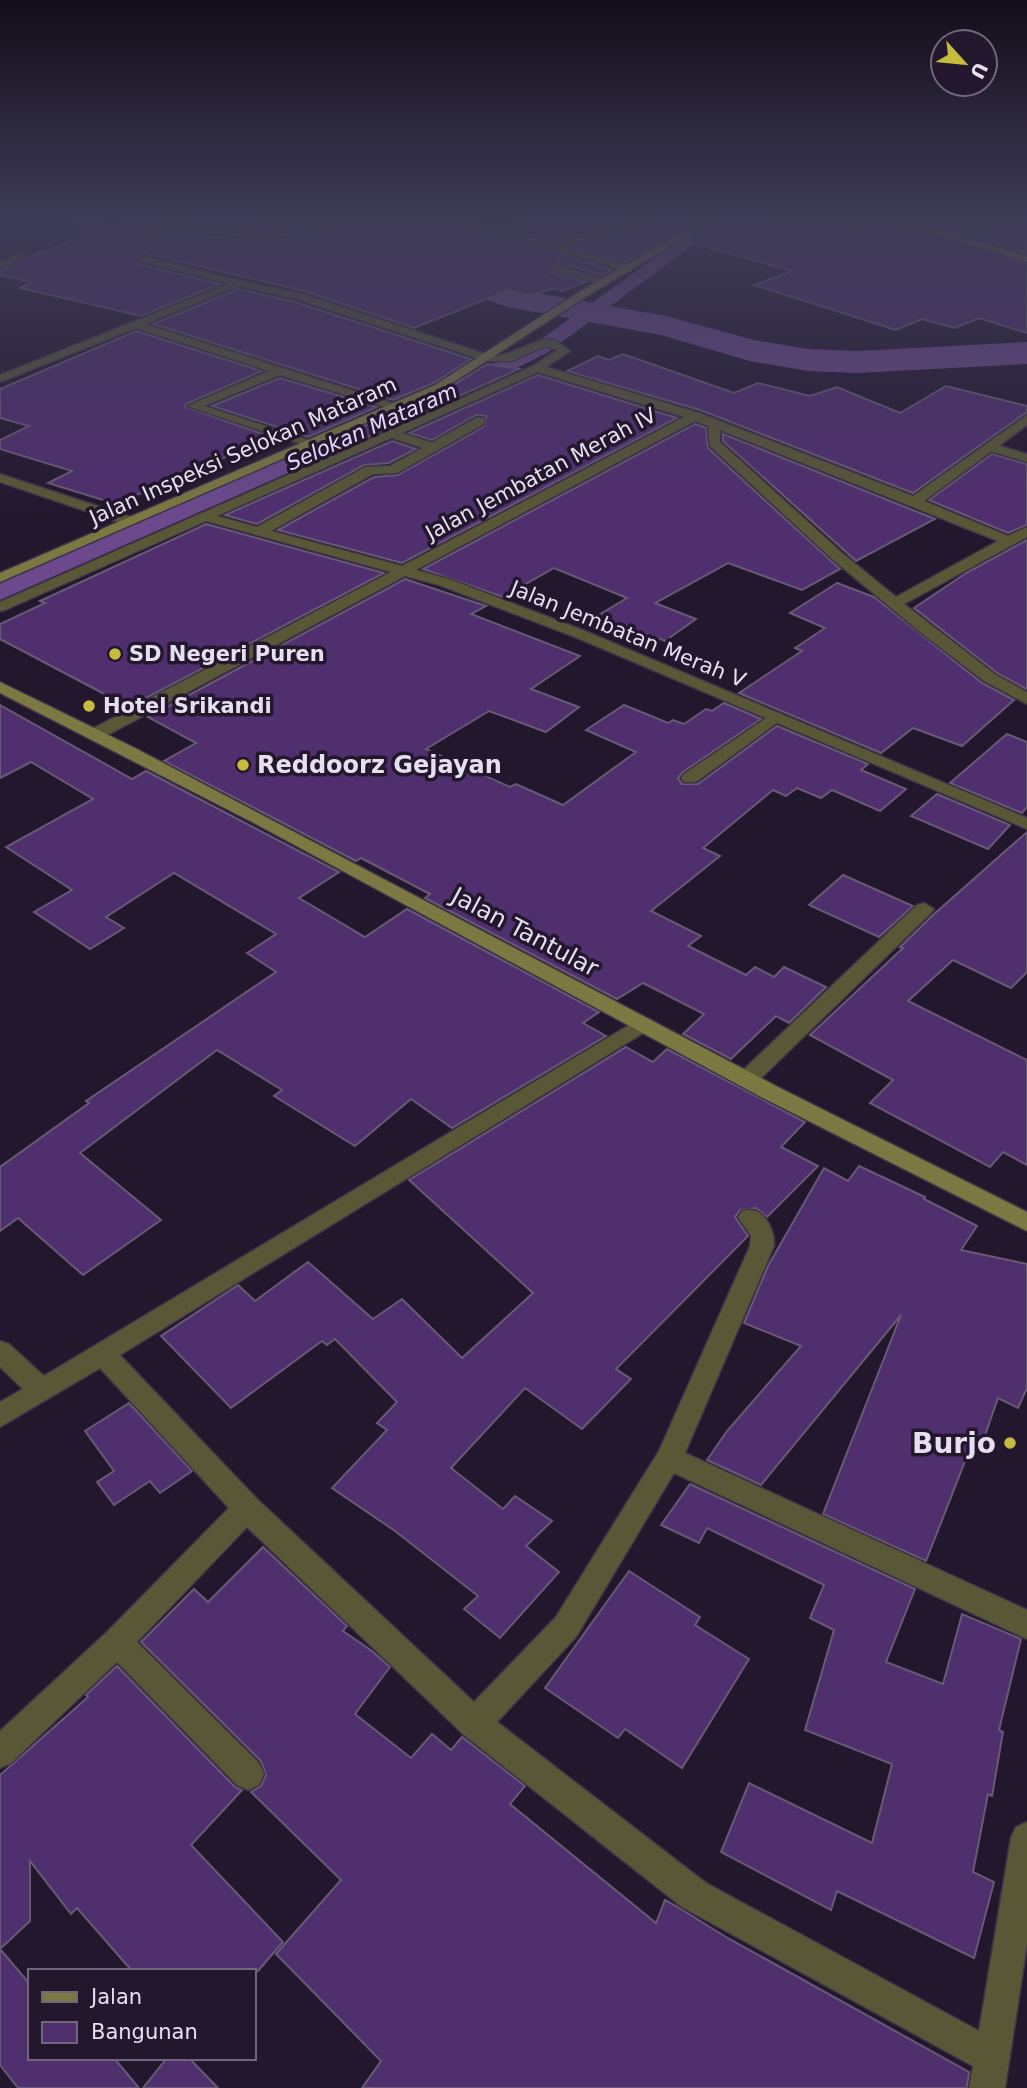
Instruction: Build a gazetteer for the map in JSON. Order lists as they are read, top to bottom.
{
  "streets": {
    "main road": ["Jalan Inspeksi Selokan Mataram", "Jalan Tantular"],
    "street": ["Jalan Jembatan Merah IV", "Jalan Jembatan Merah V"]
  },
  "crossings": [
    ["Jalan Jembatan Merah IV", "Jalan Jembatan Merah V"],
    ["Jalan Jembatan Merah IV", "Jalan Tantular"]
  ],
  "water": ["Selokan Mataram"],
  "places": [
    "SD Negeri Puren",
    "Hotel Srikandi",
    "Reddoorz Gejayan",
    "Burjo"
  ],
  "legend": ["Jalan", "Bangunan"],
  "north": "bottom right"
}
